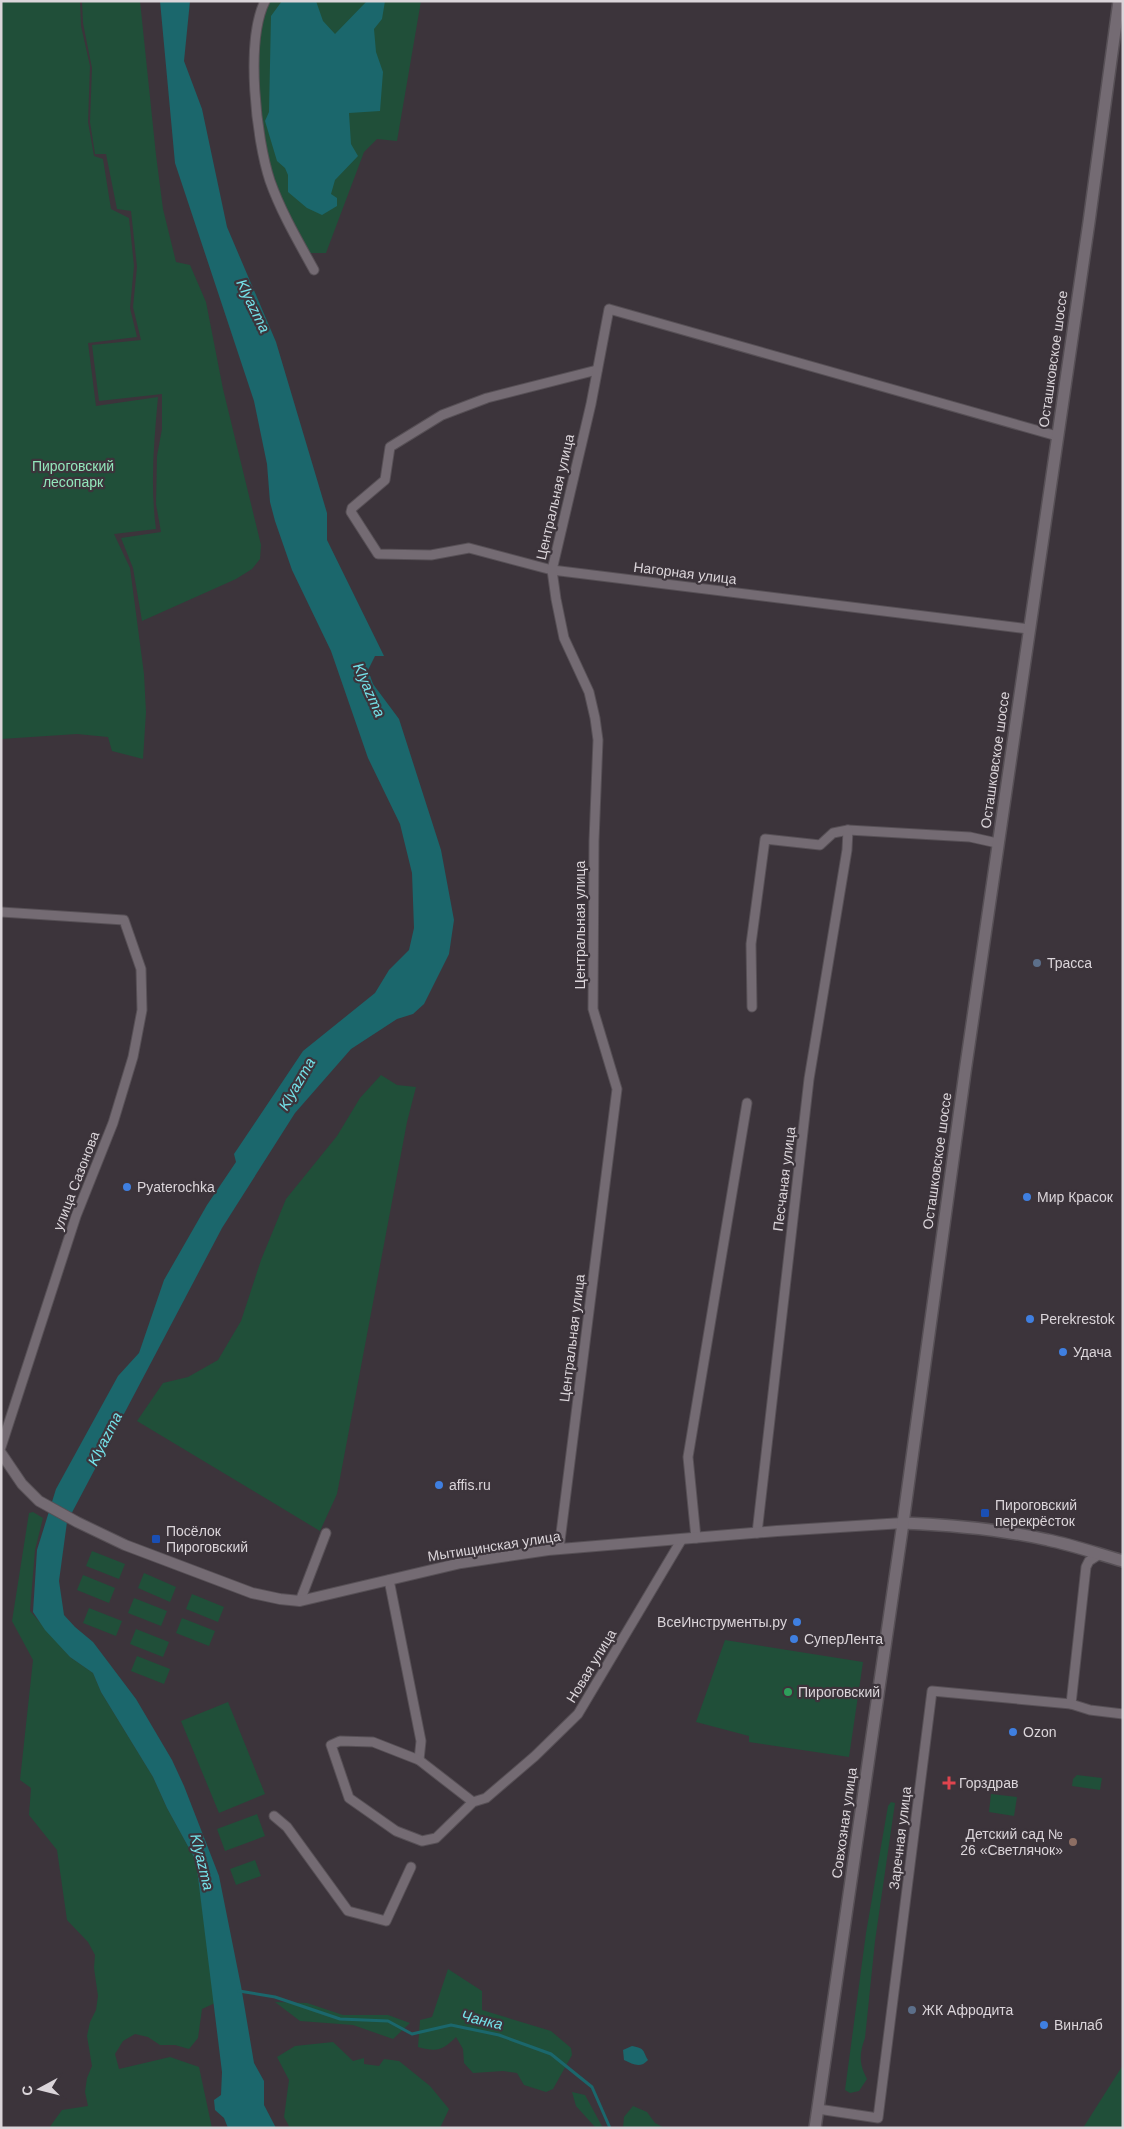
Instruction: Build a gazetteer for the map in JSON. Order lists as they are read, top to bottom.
{
  "streets": {
    "main road": ["Осташковское шоссе", "Совхозная улица"],
    "street": [
      "Центральная улица",
      "Нагорная улица",
      "Песчаная улица",
      "улица Сазонова",
      "Мытищинская улица",
      "Новая улица",
      "Заречная улица"
    ]
  },
  "crossings": [
    ["Осташковское шоссе", "Центральная улица"],
    ["Осташковское шоссе", "Нагорная улица"],
    ["Осташковское шоссе", "Мытищинская улица"],
    ["Осташковское шоссе", "Совхозная улица"],
    ["Центральная улица", "Нагорная улица"],
    ["Центральная улица", "Мытищинская улица"],
    ["Песчаная улица", "Мытищинская улица"],
    ["Мытищинская улица", "Новая улица"],
    ["Мытищинская улица", "Совхозная улица"],
    ["Совхозная улица", "Заречная улица"]
  ],
  "water": ["Klyazma", "Чанка"],
  "parks": ["Пироговский лесопарк"],
  "places": {
    "other": [
      "Трасса",
      "Pyaterochka",
      "Мир Красок",
      "Perekrestok",
      "Удача",
      "affis.ru",
      "ВсеИнструменты.ру",
      "СуперЛента",
      "Пироговский",
      "Ozon",
      "Детский сад № 26 «Светлячок»",
      "ЖК Афродита",
      "Винлаб"
    ],
    "transit": ["Пироговский перекрёсток", "Посёлок Пироговский"],
    "health": ["Горздрав"]
  },
  "north": "left"
}
